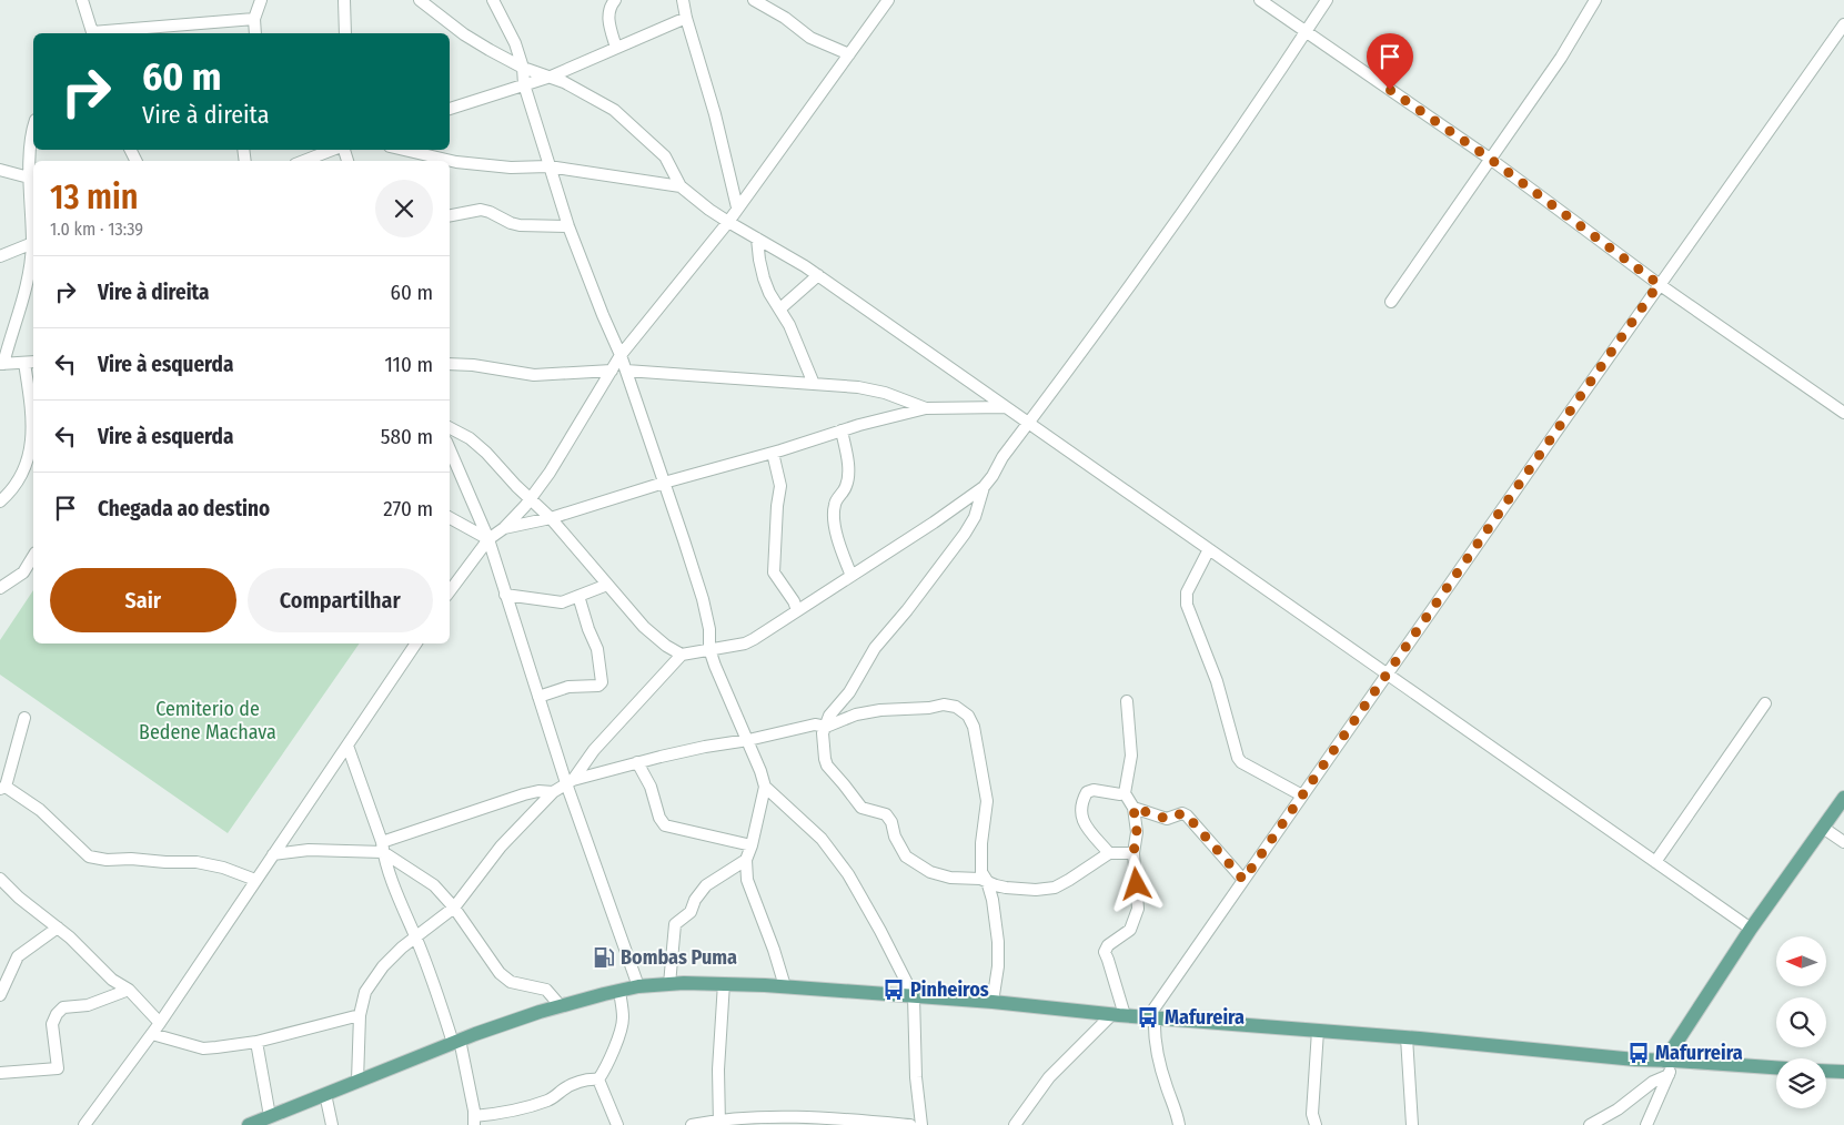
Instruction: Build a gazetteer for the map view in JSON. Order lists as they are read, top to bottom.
{
  "parks": ["Cemiterio de Bedene Machava"],
  "places": {
    "fuel station": ["Bombas Puma"],
    "bus stop": ["Pinheiros", "Mafureira", "Mafurreira"]
  },
  "north": "left",
  "page": {
    "turn": ["60 m", "Vire à direita"],
    "heading": ["13 min", "1.0 km · 13:39"],
    "list": [
      {
        "name": "Vire à direita",
        "value": "60 m"
      },
      {
        "name": "Vire à esquerda",
        "value": "110 m"
      },
      {
        "name": "Vire à esquerda",
        "value": "580 m"
      },
      {
        "name": "Chegada ao destino",
        "value": "270 m"
      }
    ],
    "buttons": ["Sair", "Compartilhar"]
  }
}
